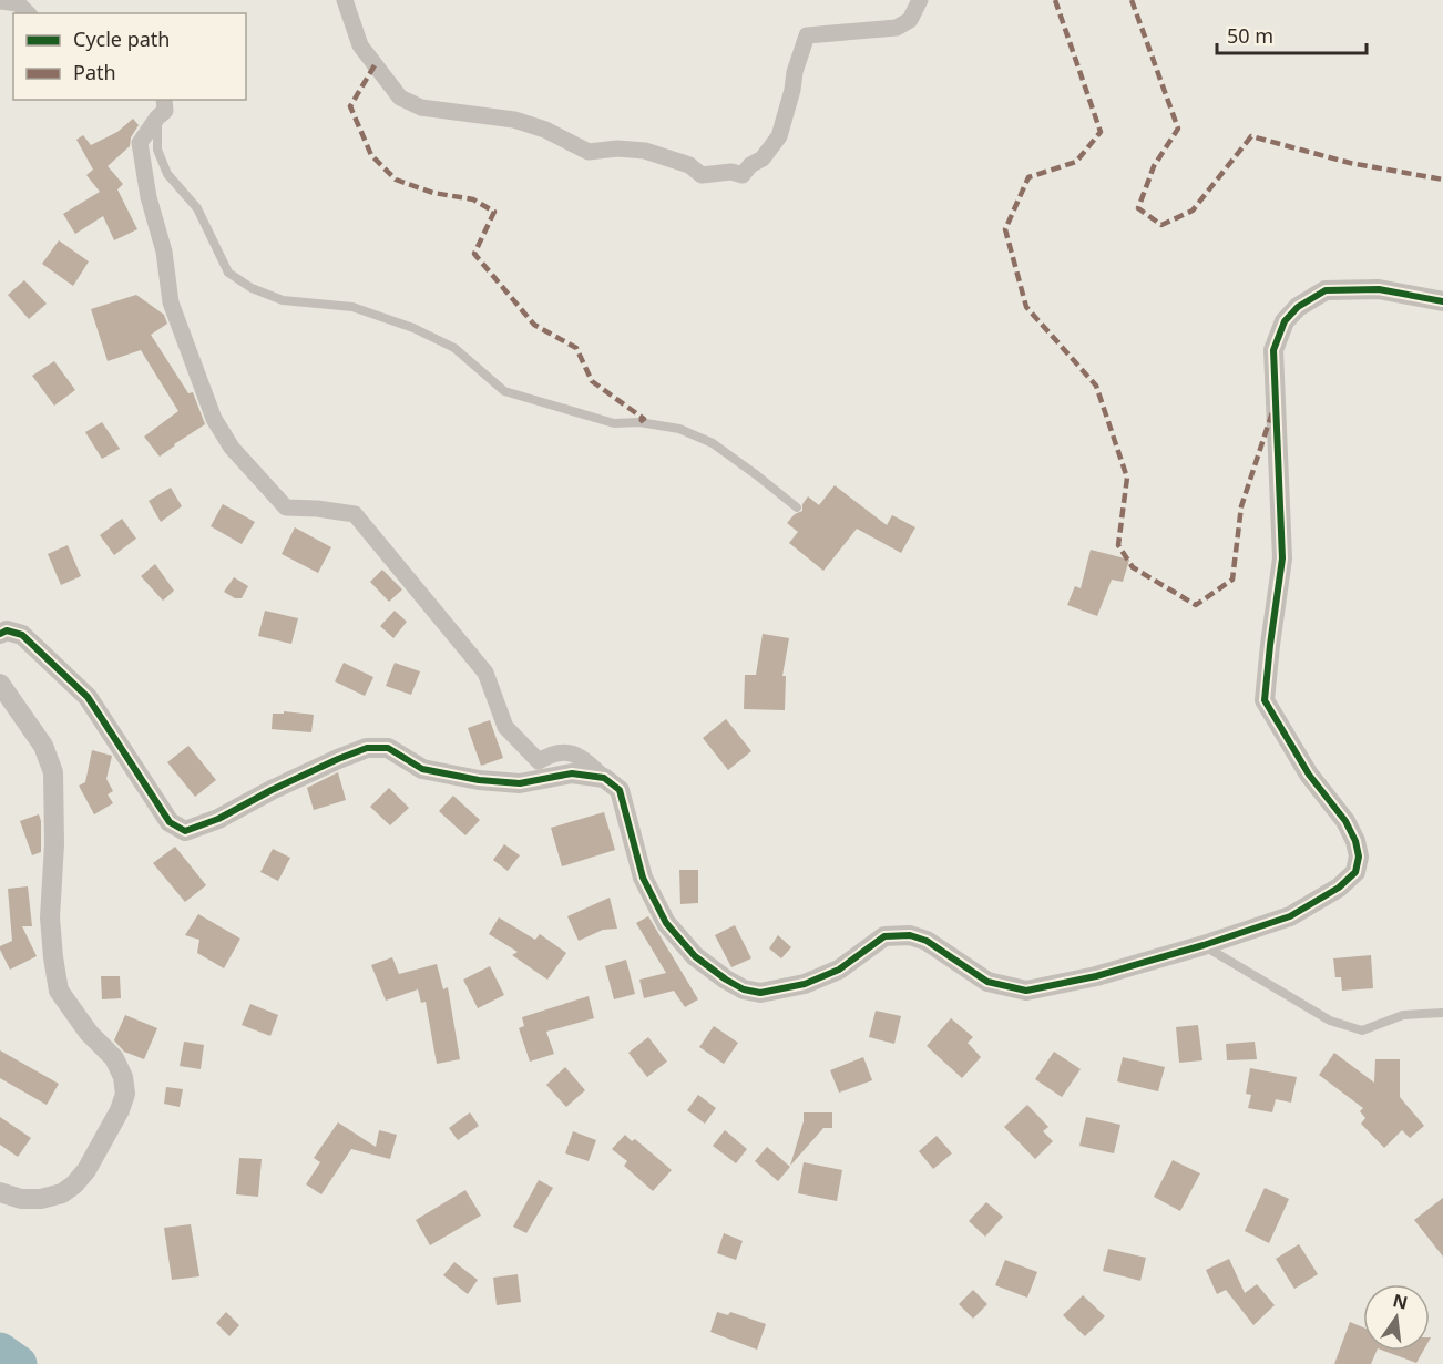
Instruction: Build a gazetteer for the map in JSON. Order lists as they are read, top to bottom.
{
  "legend": ["Cycle path", "Path"],
  "scale_bar": "50 m",
  "north": "top"
}
